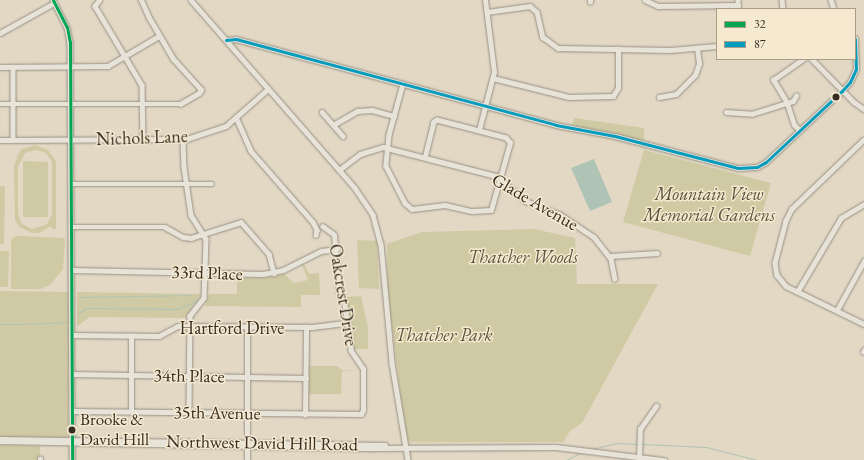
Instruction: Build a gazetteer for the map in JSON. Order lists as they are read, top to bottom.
{
  "streets": {
    "street": [
      "Nichols Lane",
      "Glade Avenue",
      "33rd Place",
      "Oakcrest Drive",
      "Hartford Drive",
      "34th Place",
      "35th Avenue",
      "Northwest David Hill Road"
    ]
  },
  "crossings": [
    ["Nichols Lane", "Oakcrest Drive"],
    ["33rd Place", "Oakcrest Drive"],
    ["Oakcrest Drive", "Hartford Drive"],
    ["Oakcrest Drive", "35th Avenue"]
  ],
  "parks": ["Mountain View Memorial Gardens", "Thatcher Woods", "Thatcher Park"],
  "places": ["Brooke & David Hill"],
  "lines": ["transit line 32", "transit line 87"],
  "legend": ["32", "87"]
}
